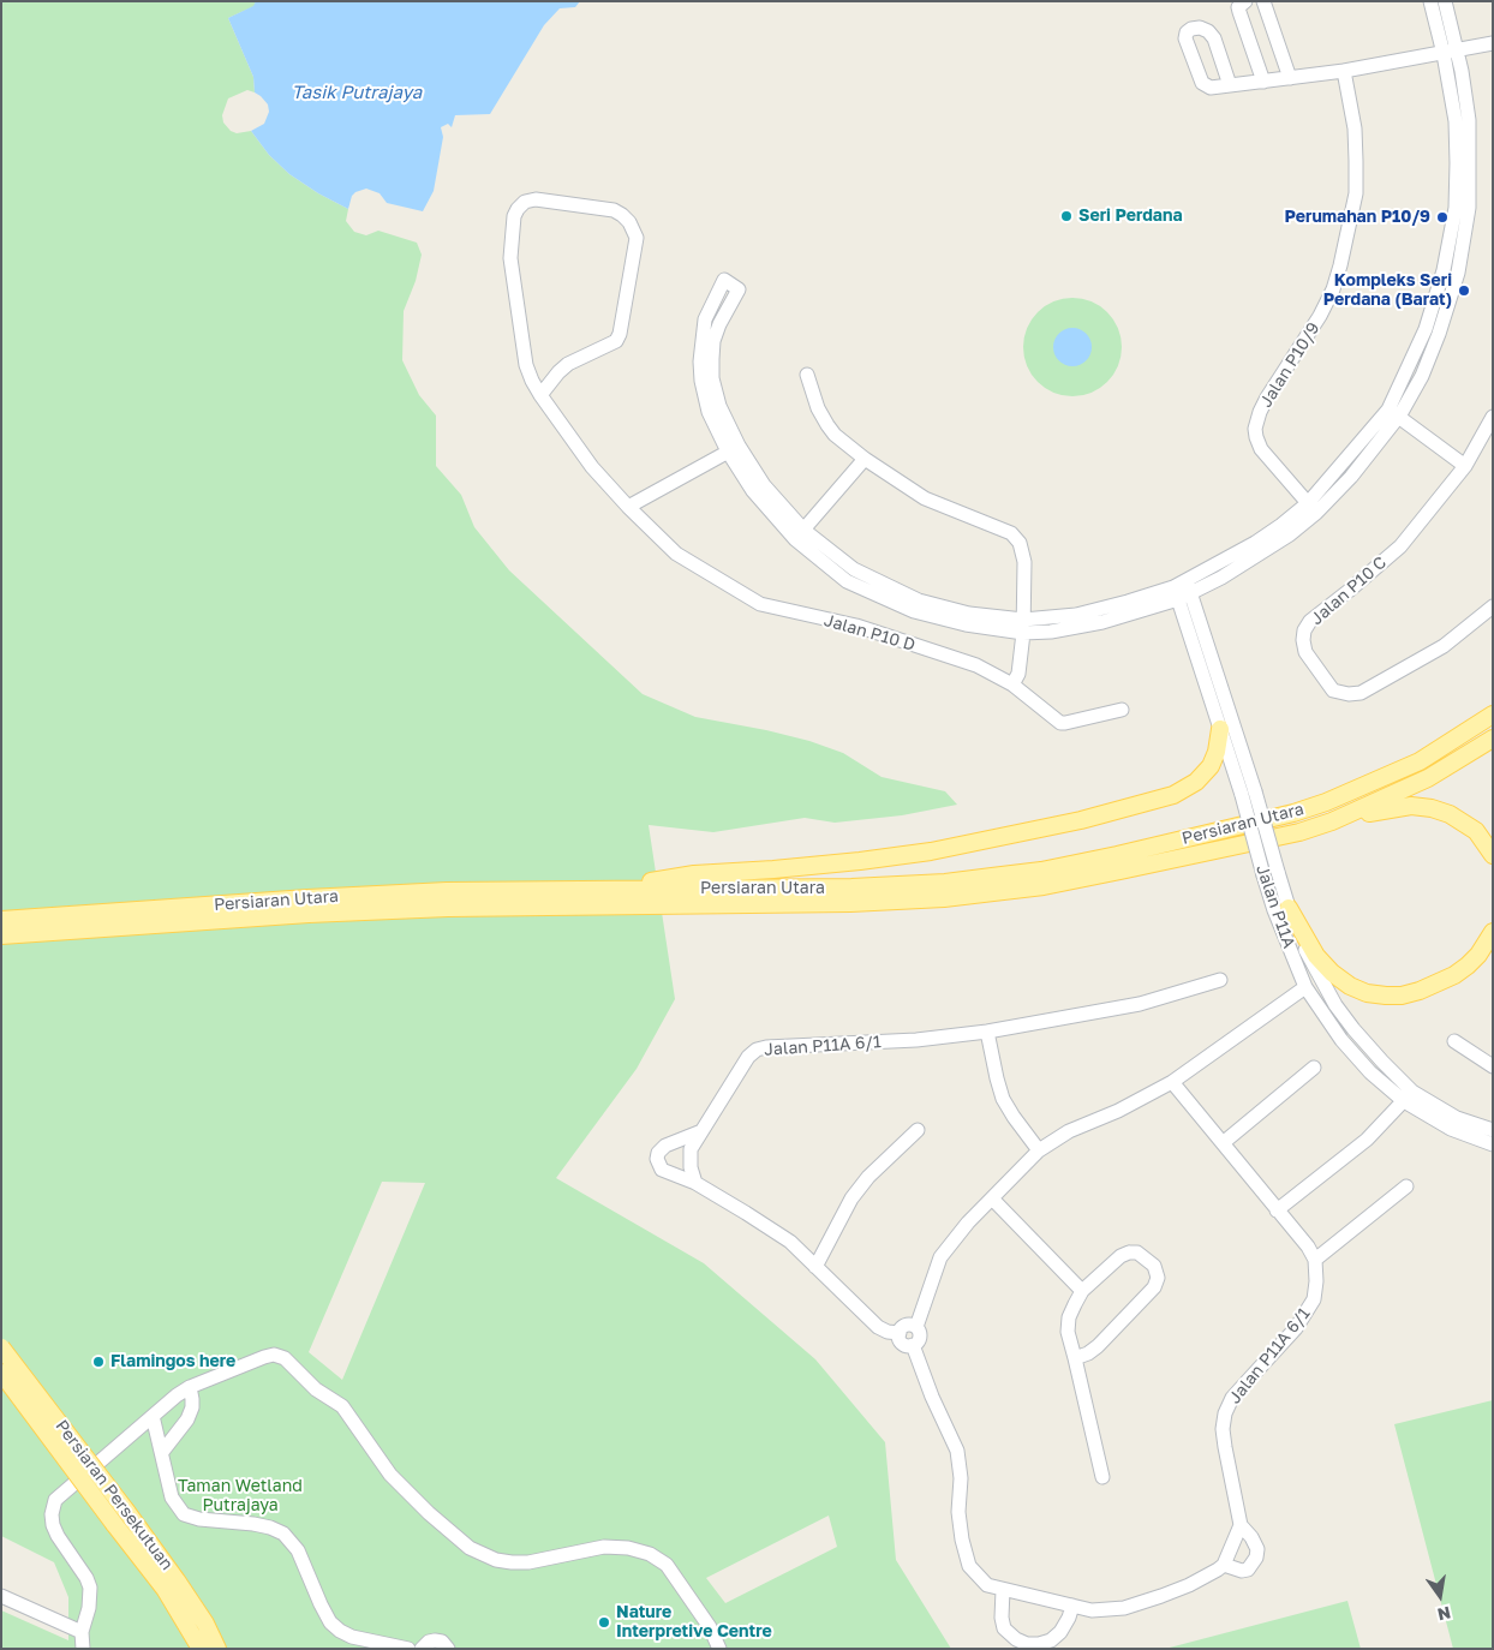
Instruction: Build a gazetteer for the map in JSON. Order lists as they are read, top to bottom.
{
  "streets": {
    "main road": ["Persiaran Utara", "Persiaran Persekutuan"],
    "street": [
      "Jalan P10/9",
      "Jalan P10 C",
      "Jalan P10 D",
      "Jalan P11A",
      "Jalan P11A 6/1"
    ]
  },
  "water": ["Tasik Putrajaya"],
  "parks": ["Taman Wetland Putrajaya"],
  "places": [
    "Seri Perdana",
    "Perumahan P10/9",
    "Kompleks Seri Perdana (Barat)",
    "Flamingos here",
    "Nature Interpretive Centre"
  ],
  "north": "bottom"
}
